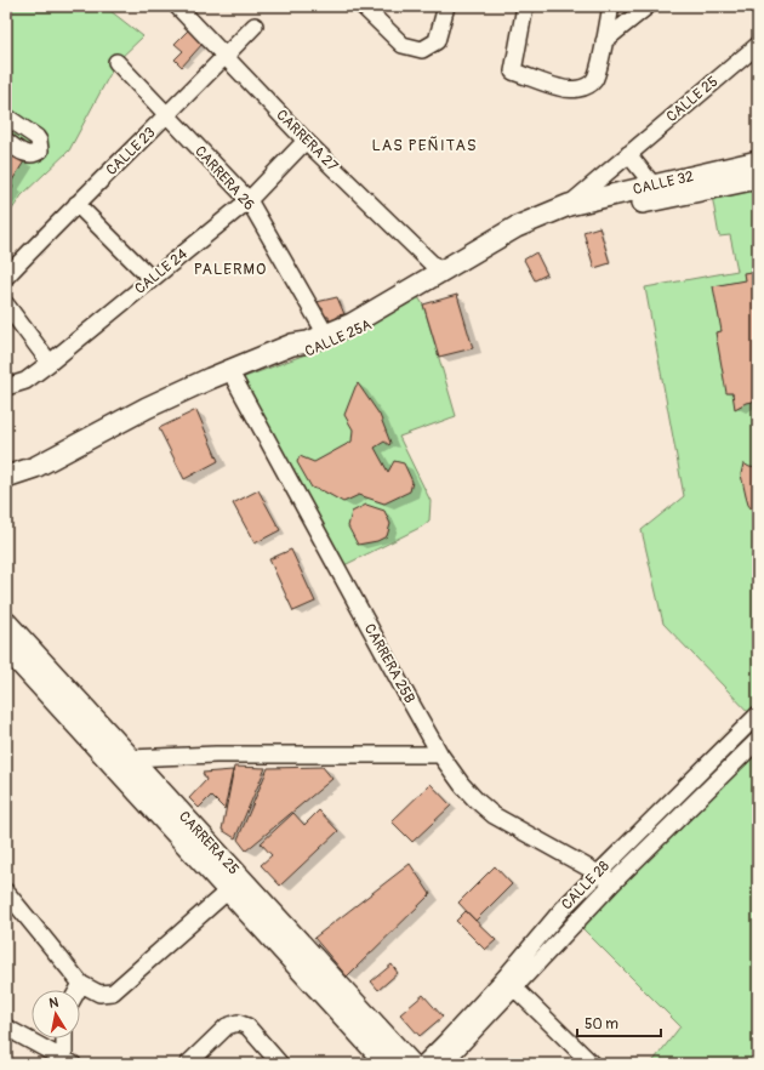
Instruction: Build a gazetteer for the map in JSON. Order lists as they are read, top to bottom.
{
  "streets": {
    "main road": ["CALLE 32", "CALLE 25A", "CARRERA 25"],
    "street": [
      "CALLE 25",
      "CARRERA 27",
      "CALLE 23",
      "CARRERA 26",
      "CALLE 24",
      "CARRERA 25B",
      "CALLE 28"
    ]
  },
  "crossings": [
    ["CALLE 25", "CALLE 32"],
    ["CALLE 25", "CALLE 25A"],
    ["CARRERA 27", "CALLE 23"],
    ["CARRERA 27", "CALLE 24"],
    ["CARRERA 27", "CALLE 25A"],
    ["CALLE 23", "CARRERA 26"],
    ["CARRERA 26", "CALLE 24"],
    ["CARRERA 26", "CALLE 25A"],
    ["CALLE 32", "CALLE 25A"],
    ["CALLE 25A", "CARRERA 25B"],
    ["CARRERA 25B", "CALLE 28"]
  ],
  "districts": ["LAS PEÑITAS", "PALERMO"],
  "scale_bar": "50 m",
  "north": "top"
}
